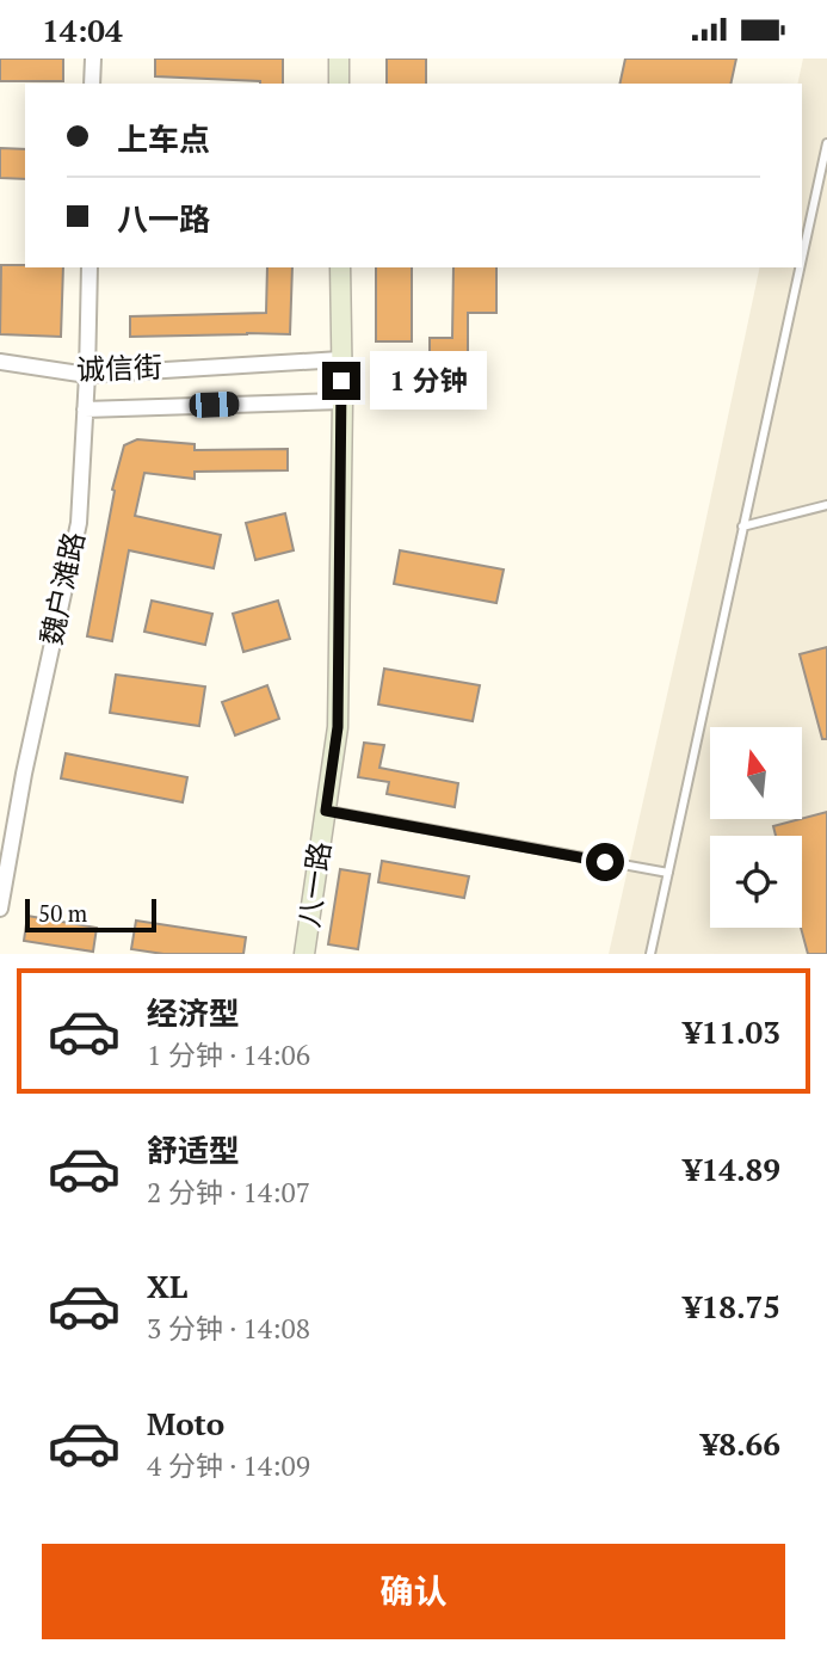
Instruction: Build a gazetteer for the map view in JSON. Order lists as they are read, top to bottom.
{
  "streets": {
    "street": ["诚信街", "魏户滩路", "八一路"]
  },
  "crossings": [
    ["诚信街", "魏户滩路"],
    ["诚信街", "八一路"]
  ],
  "scale_bar": "50 m",
  "north": "top",
  "page": {
    "status": "14:04",
    "banner": ["上车点", "八一路"],
    "bubble": "1 分钟",
    "scale": "50 m",
    "list": [
      {
        "name": "经济型",
        "note": "1 分钟 · 14:06",
        "value": "¥11.03"
      },
      {
        "name": "舒适型",
        "note": "2 分钟 · 14:07",
        "value": "¥14.89"
      },
      {
        "name": "XL",
        "note": "3 分钟 · 14:08",
        "value": "¥18.75"
      },
      {
        "name": "Moto",
        "note": "4 分钟 · 14:09",
        "value": "¥8.66"
      }
    ],
    "buttons": "确认"
  }
}
